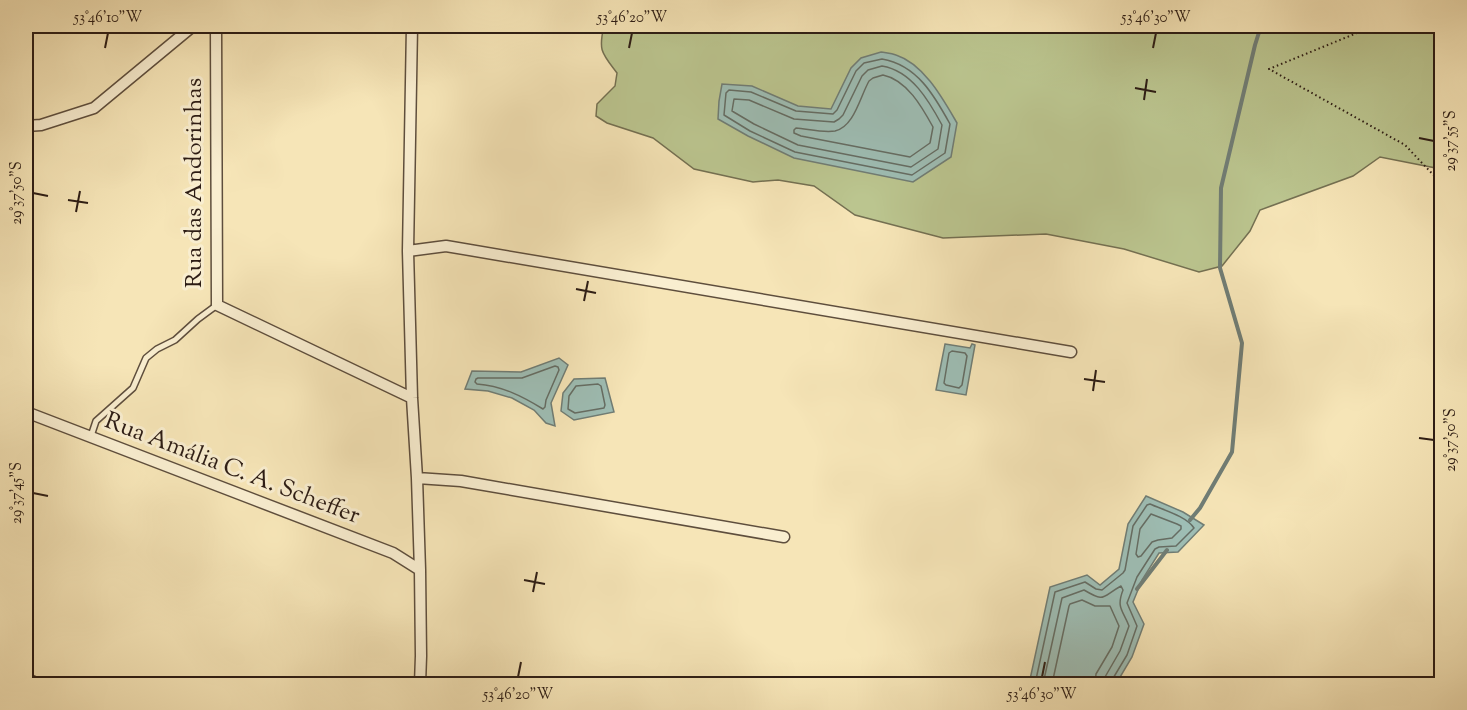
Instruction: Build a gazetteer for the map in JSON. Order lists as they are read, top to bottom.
{
  "streets": {
    "street": ["Rua das Andorinhas", "Rua Amália C. A. Scheffer"]
  },
  "coordinates": [
    "53°46'10\"W",
    "53°46'20\"W",
    "53°46'30\"W",
    "29°37'55\"S",
    "29°37'50\"S",
    "29°37'45\"S"
  ]
}
